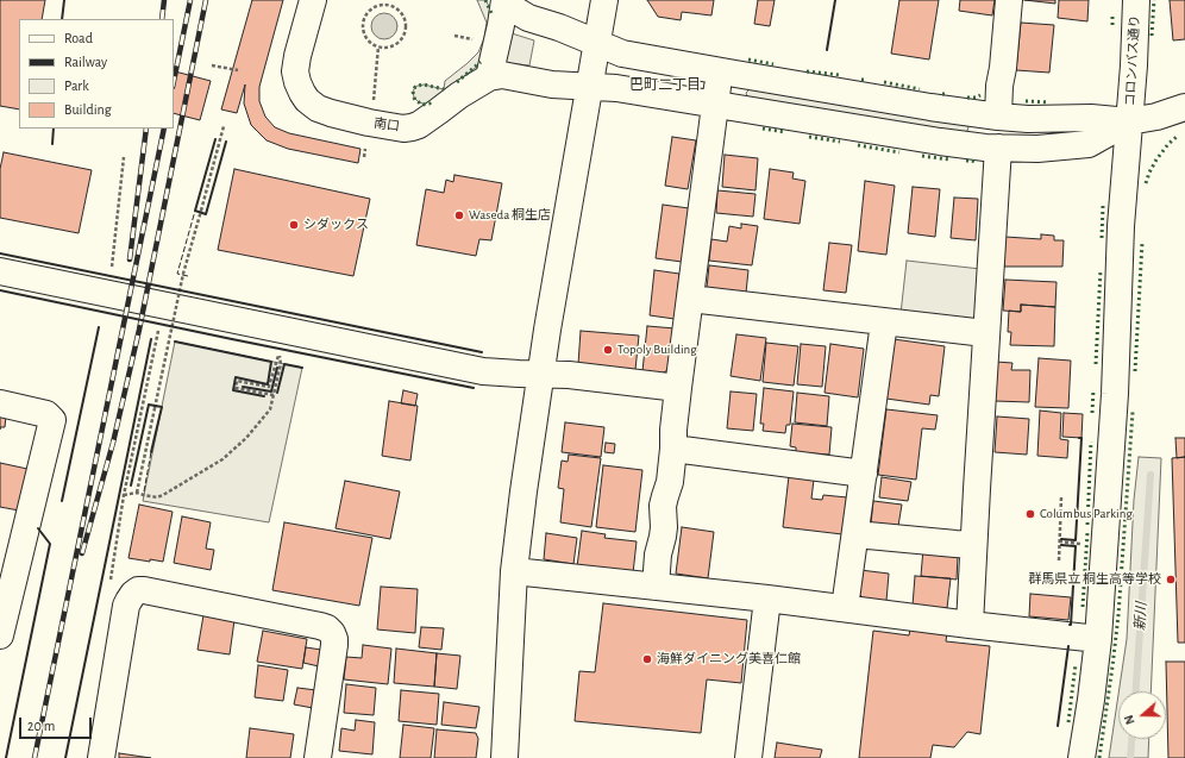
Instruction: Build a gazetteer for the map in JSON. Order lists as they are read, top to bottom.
{
  "streets": {
    "street": ["コロンバス通り", "南口"]
  },
  "crossings": [
    ["コロンバス通り", "南口"]
  ],
  "districts": ["巴町二丁目"],
  "water": ["新川"],
  "places": [
    "Waseda 桐生店",
    "シダックス",
    "Topoly Building",
    "Columbus Parking",
    "群馬県立 桐生高等学校",
    "海鮮ダイニング美喜仁館"
  ],
  "legend": [
    "Road",
    "Railway",
    "Park",
    "Building"
  ],
  "scale_bar": "20 m",
  "north": "left"
}
